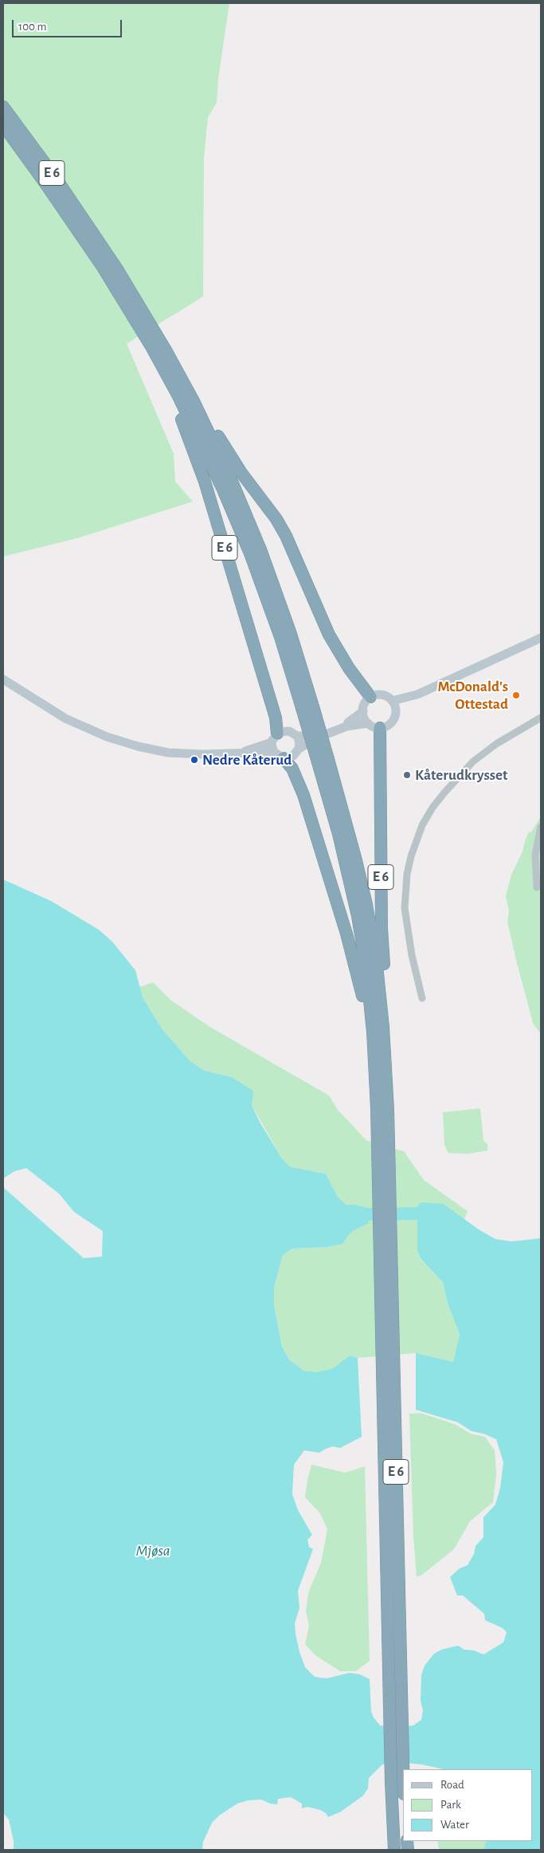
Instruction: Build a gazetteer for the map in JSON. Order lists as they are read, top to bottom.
{
  "streets": {
    "highway": ["E 6"]
  },
  "water": ["Mjøsa"],
  "places": ["McDonald's Ottestad", "Nedre Kåterud", "Kåterudkrysset"],
  "legend": ["Road", "Park", "Water"],
  "scale_bar": "100 m"
}
